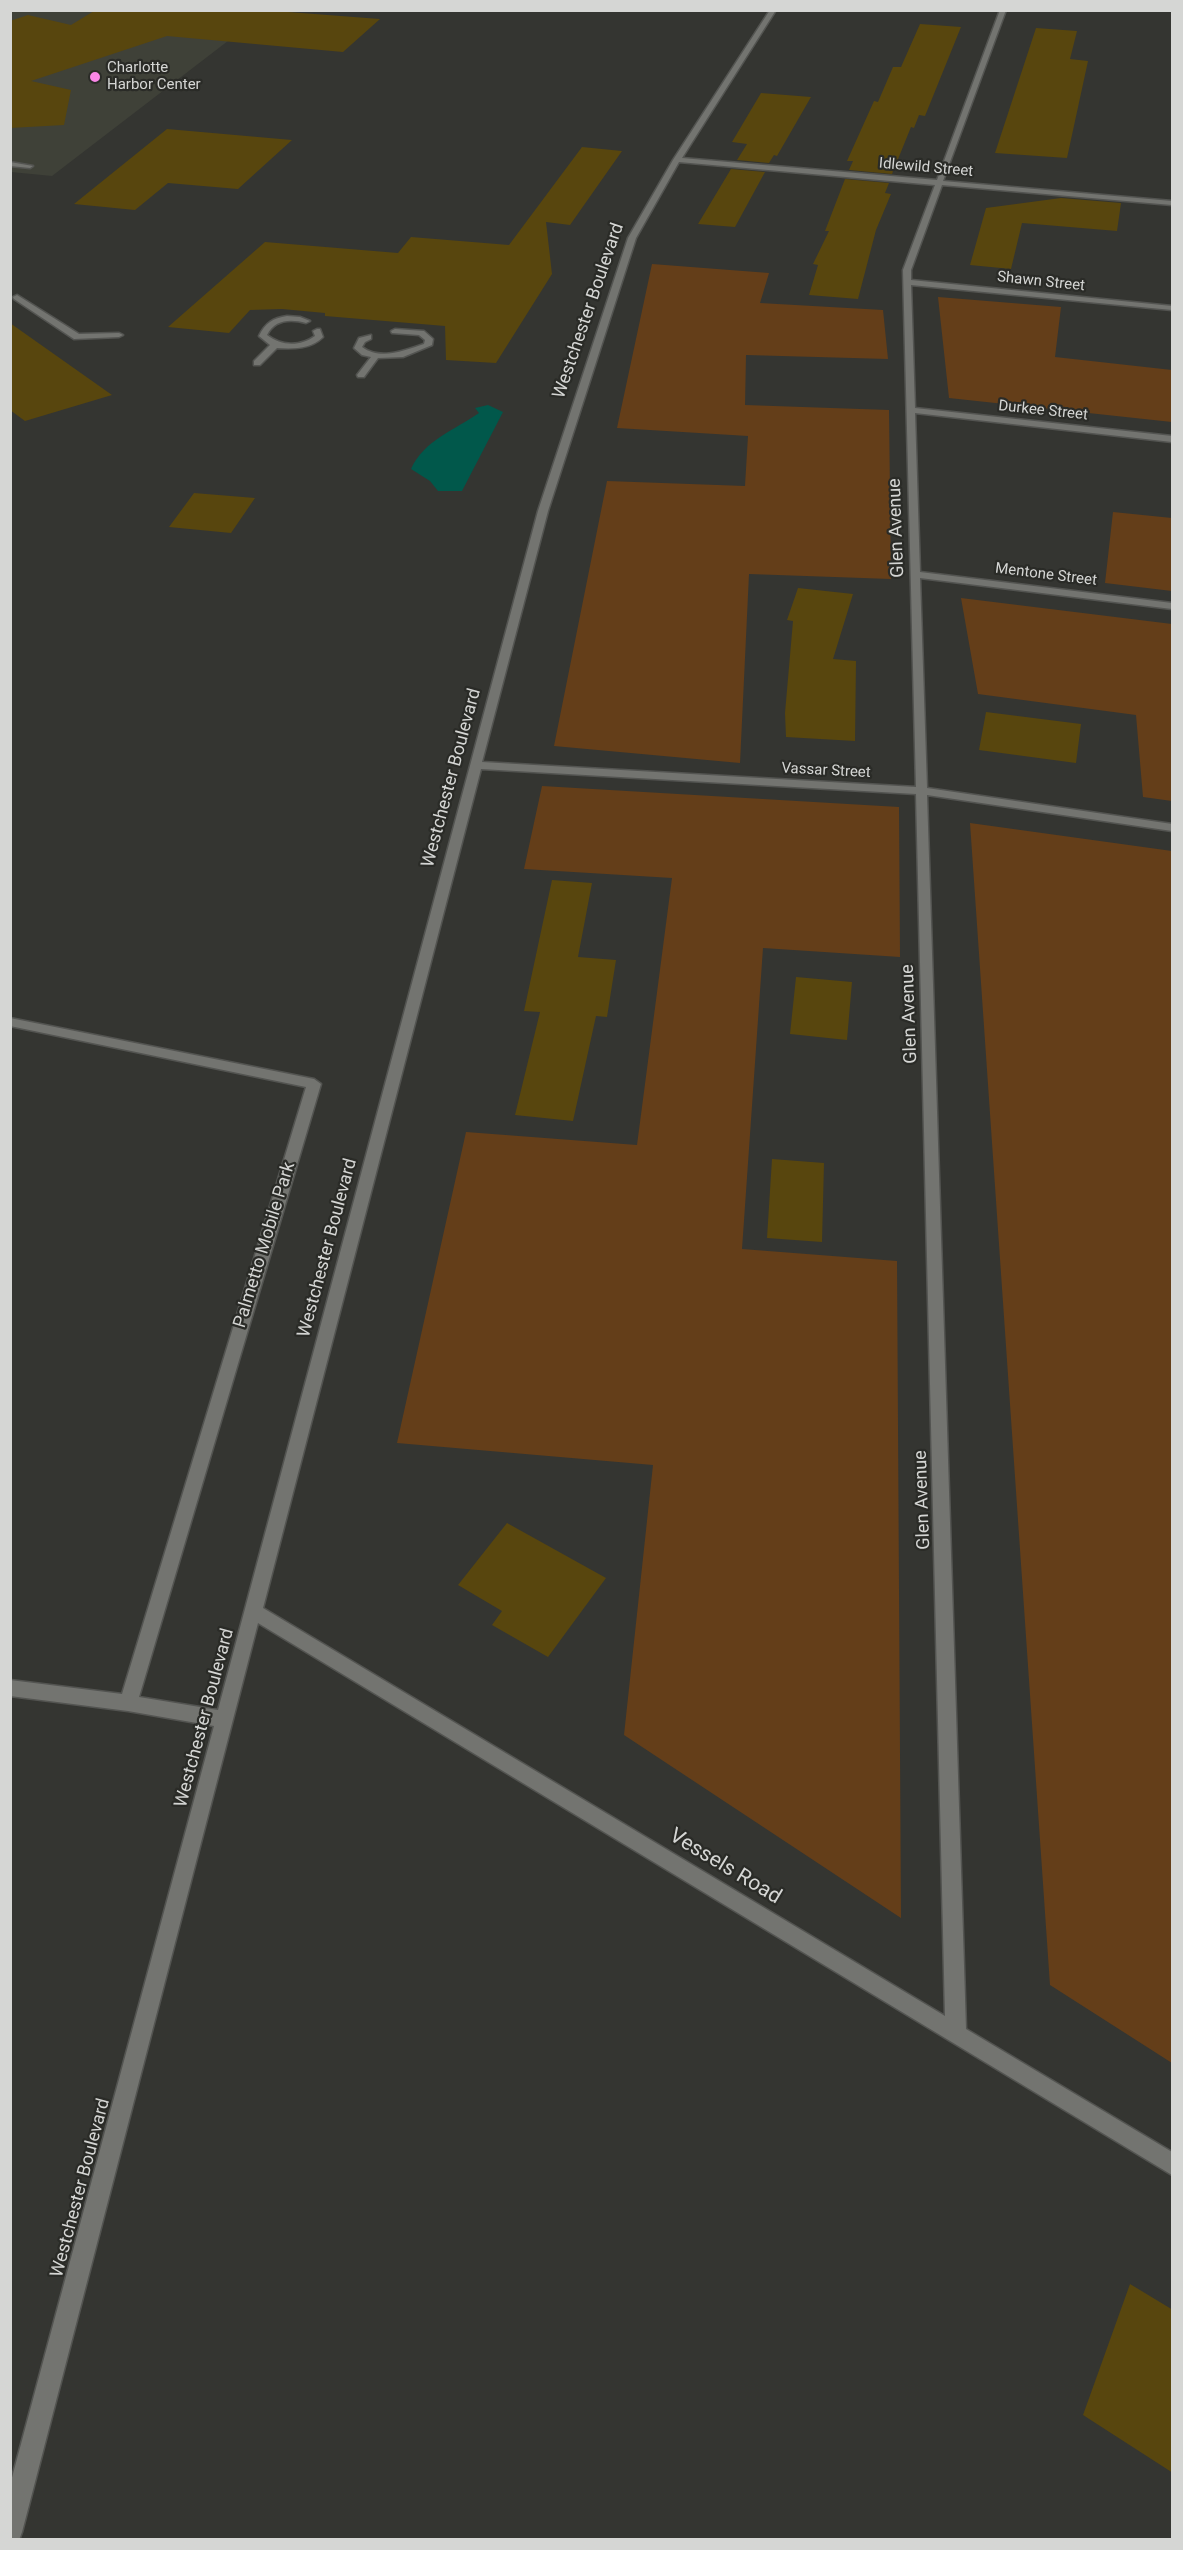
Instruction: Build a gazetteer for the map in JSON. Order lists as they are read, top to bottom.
{
  "streets": {
    "street": [
      "Idlewild Street",
      "Shawn Street",
      "Westchester Boulevard",
      "Durkee Street",
      "Glen Avenue",
      "Mentone Street",
      "Vassar Street",
      "Palmetto Mobile Park",
      "Vessels Road"
    ]
  },
  "crossings": [
    ["Idlewild Street", "Westchester Boulevard"],
    ["Idlewild Street", "Glen Avenue"],
    ["Shawn Street", "Glen Avenue"],
    ["Westchester Boulevard", "Vassar Street"],
    ["Westchester Boulevard", "Vessels Road"],
    ["Durkee Street", "Glen Avenue"],
    ["Glen Avenue", "Mentone Street"],
    ["Glen Avenue", "Vassar Street"],
    ["Glen Avenue", "Vessels Road"]
  ],
  "places": ["Charlotte Harbor Center"]
}
